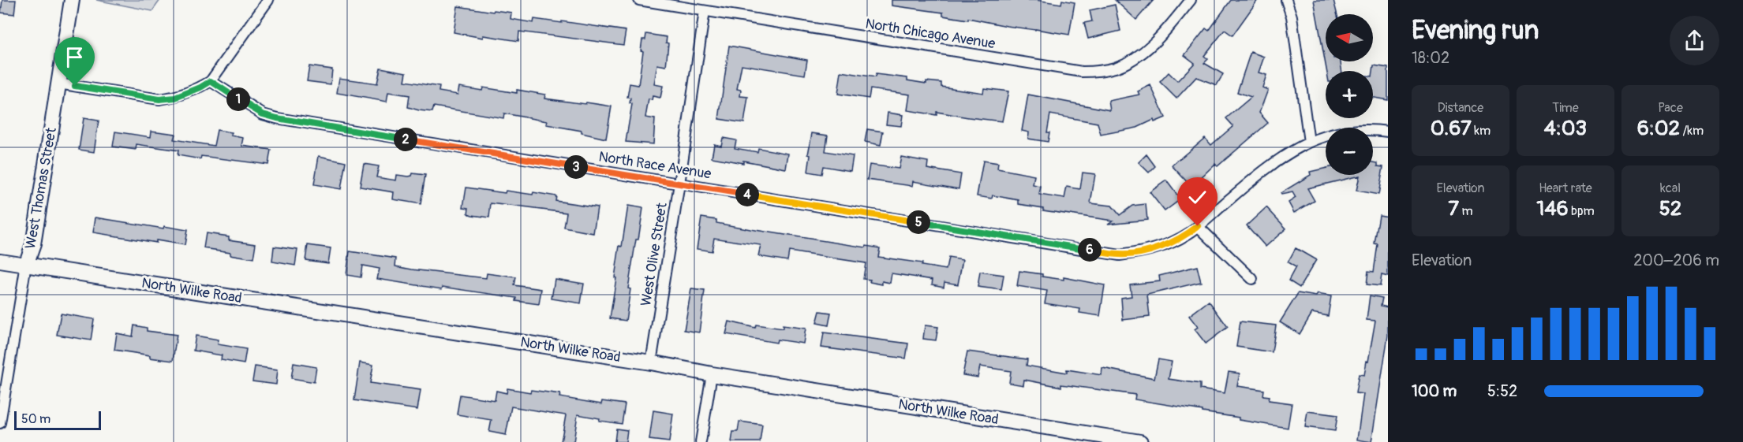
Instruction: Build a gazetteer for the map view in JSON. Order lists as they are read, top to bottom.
{
  "streets": {
    "street": [
      "North Chicago Avenue",
      "North Race Avenue",
      "West Thomas Street",
      "West Olive Street",
      "North Wilke Road"
    ]
  },
  "crossings": [
    ["North Chicago Avenue", "West Olive Street"],
    ["North Race Avenue", "West Olive Street"],
    ["West Thomas Street", "North Wilke Road"],
    ["West Olive Street", "North Wilke Road"]
  ],
  "scale_bar": "50 m",
  "north": "left",
  "page": {
    "heading": ["Evening run", "18:02"],
    "map_buttons": ["+", "−"],
    "stats": [
      ["Distance", "0.67 km"],
      ["Time", "4:03"],
      ["Pace", "6:02 /km"],
      ["Elevation", "7 m"],
      ["Heart rate", "146 bpm"],
      ["kcal", "52"]
    ],
    "pins": [
      "1",
      "2",
      "3",
      "4",
      "5",
      "6"
    ],
    "chart": ["Elevation", "200–206 m"],
    "list": [
      {
        "name": "100 m",
        "note": "5:52"
      }
    ],
    "scale": "50 m"
  }
}
